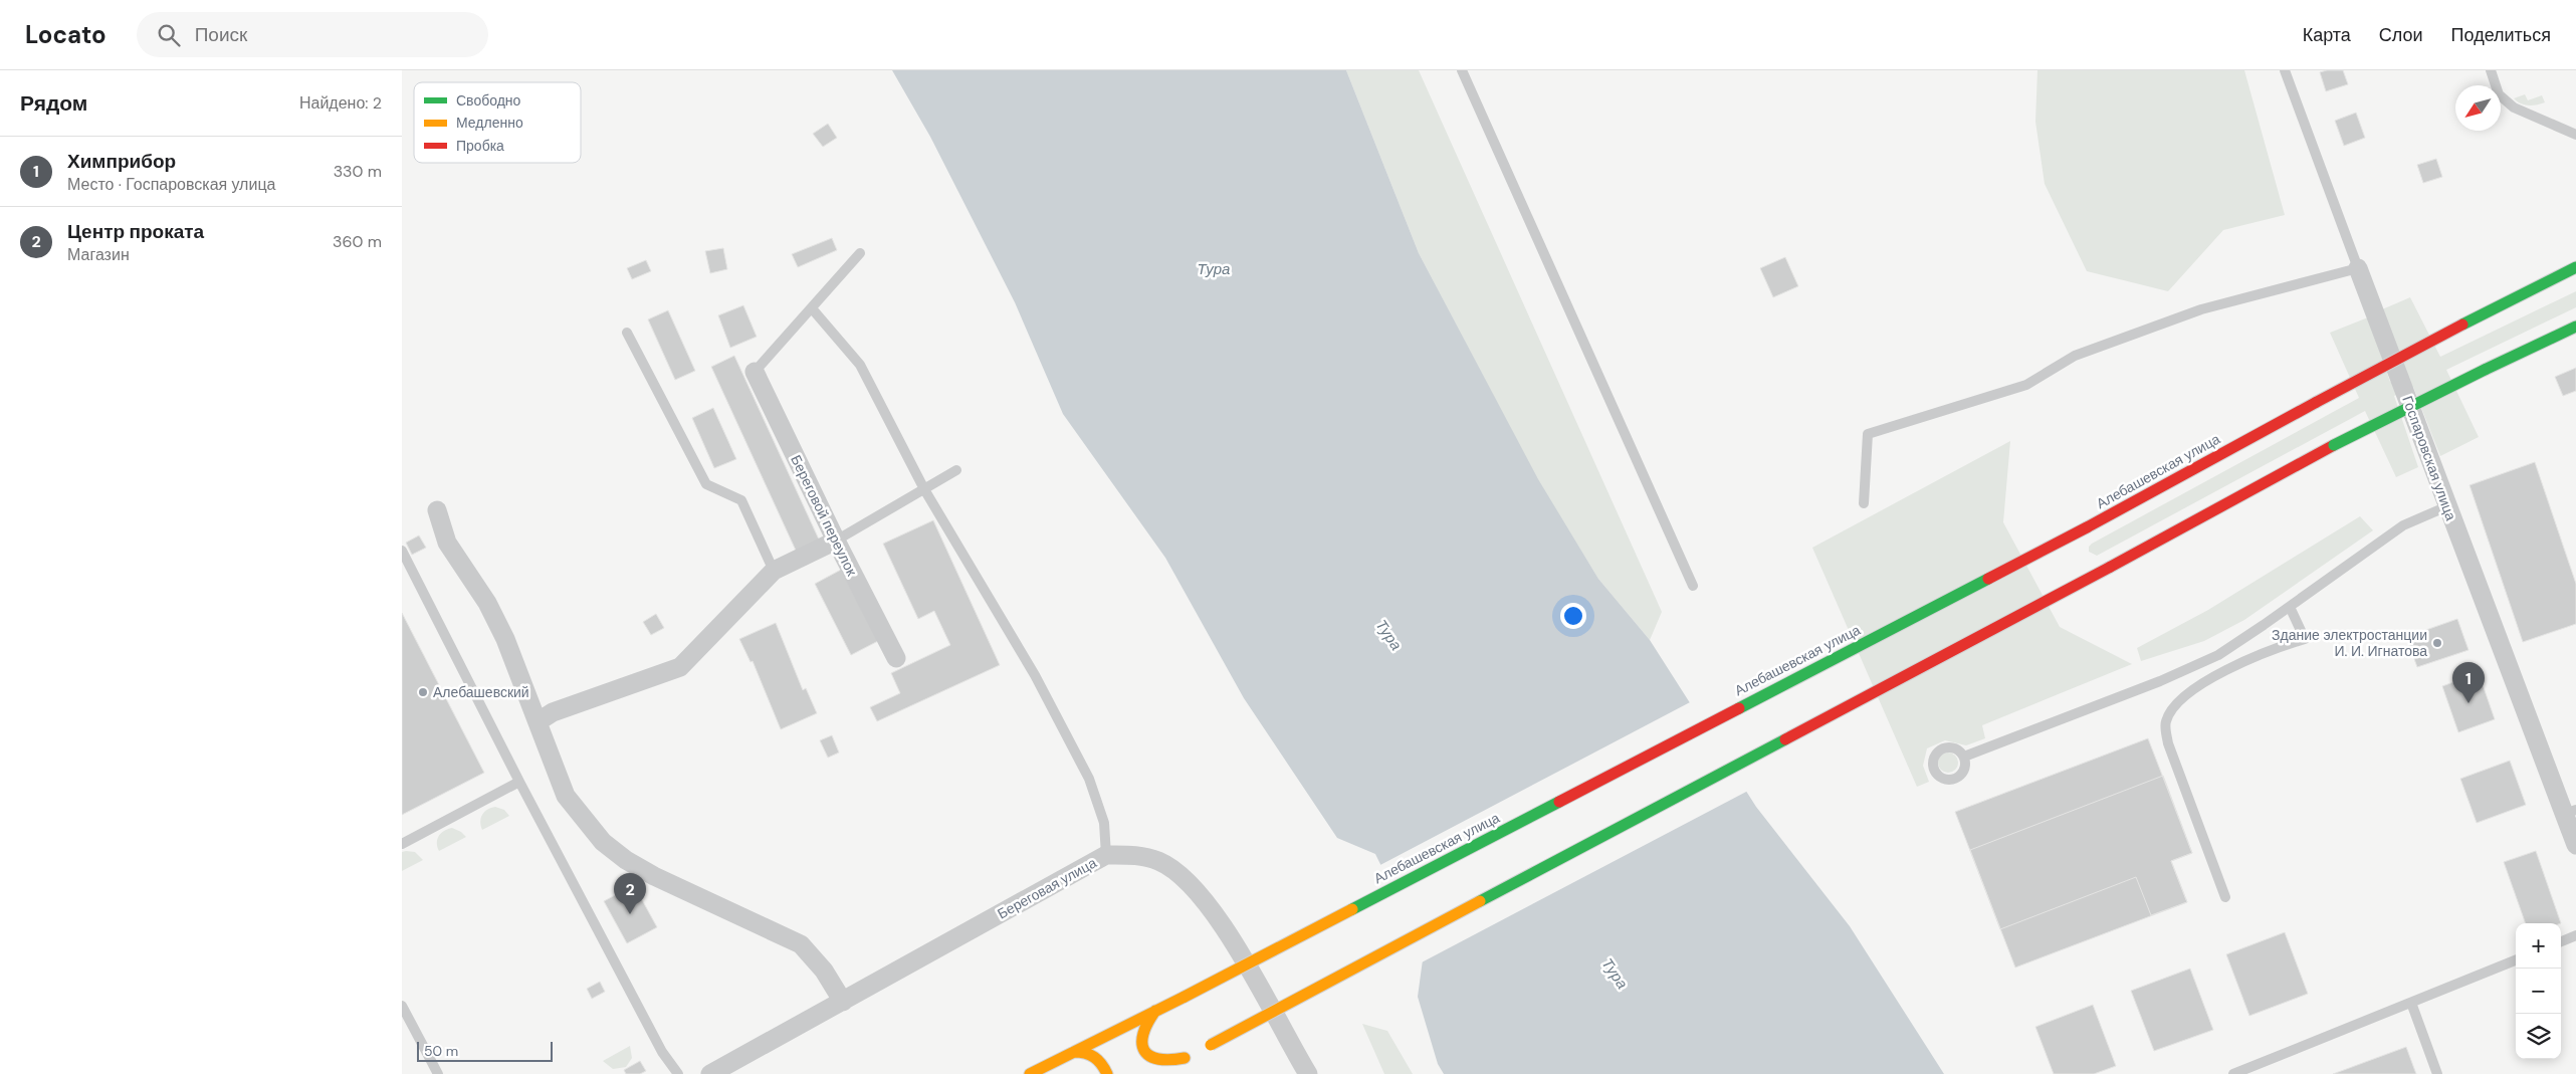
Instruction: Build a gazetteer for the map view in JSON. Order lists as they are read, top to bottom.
{
  "streets": {
    "main road": ["Алебашевская улица"],
    "street": ["Госпаровская улица", "Береговой переулок", "Береговая улица"]
  },
  "water": ["Тура"],
  "places": ["Здание электростанции И. И. Игнатова", "Алебашевский"],
  "legend": ["Свободно", "Медленно", "Пробка"],
  "scale_bar": "50 m",
  "north": "bottom left",
  "page": {
    "header": "Locato",
    "search": "Поиск",
    "nav": ["Карта", "Слои", "Поделиться"],
    "heading": ["Рядом", "Найдено: 2"],
    "list": [
      {
        "mark": "1",
        "name": "Химприбор",
        "note": "Место · Госпаровская улица",
        "value": "330 m"
      },
      {
        "mark": "2",
        "name": "Центр проката",
        "note": "Магазин",
        "value": "360 m"
      }
    ],
    "pins": ["1", "2"],
    "map_buttons": ["+", "−"],
    "scale": "50 m"
  }
}
